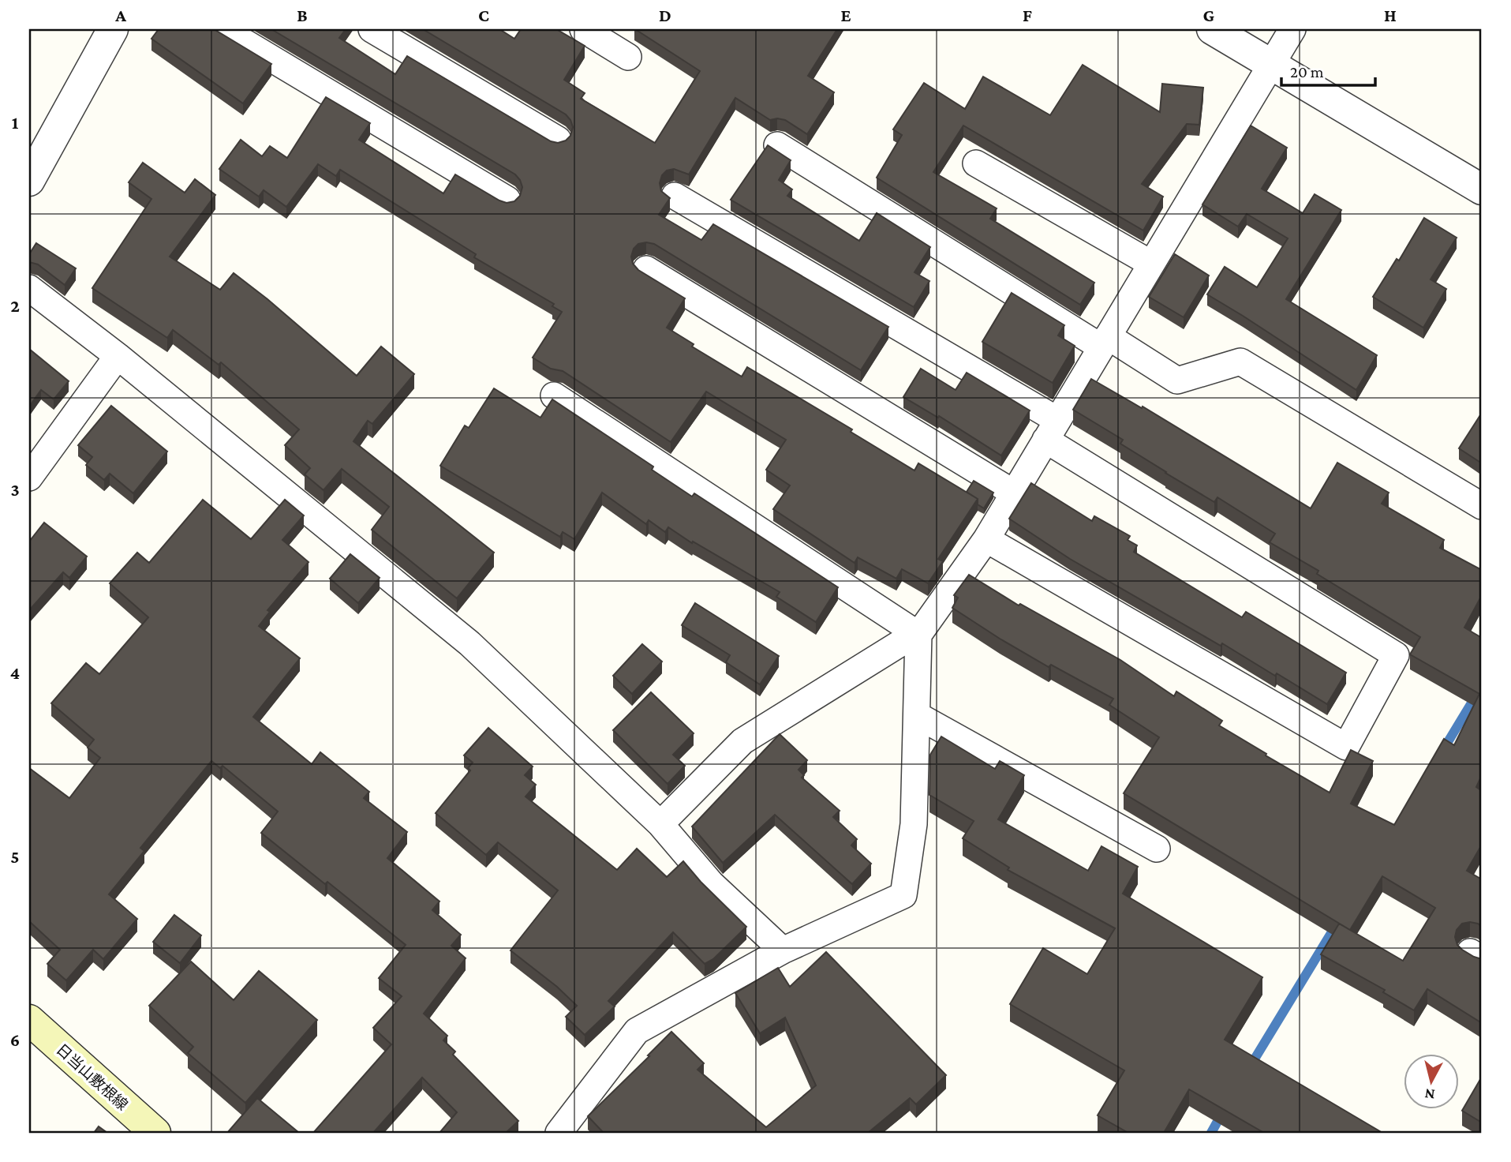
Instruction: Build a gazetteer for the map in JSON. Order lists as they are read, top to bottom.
{
  "streets": {
    "main road": ["日当山敷根線"]
  },
  "scale_bar": "20 m",
  "north": "bottom",
  "grid": {
    "columns": [
      "A",
      "B",
      "C",
      "D",
      "E",
      "F",
      "G",
      "H"
    ],
    "rows": [
      "1",
      "2",
      "3",
      "4",
      "5",
      "6"
    ]
  }
}
